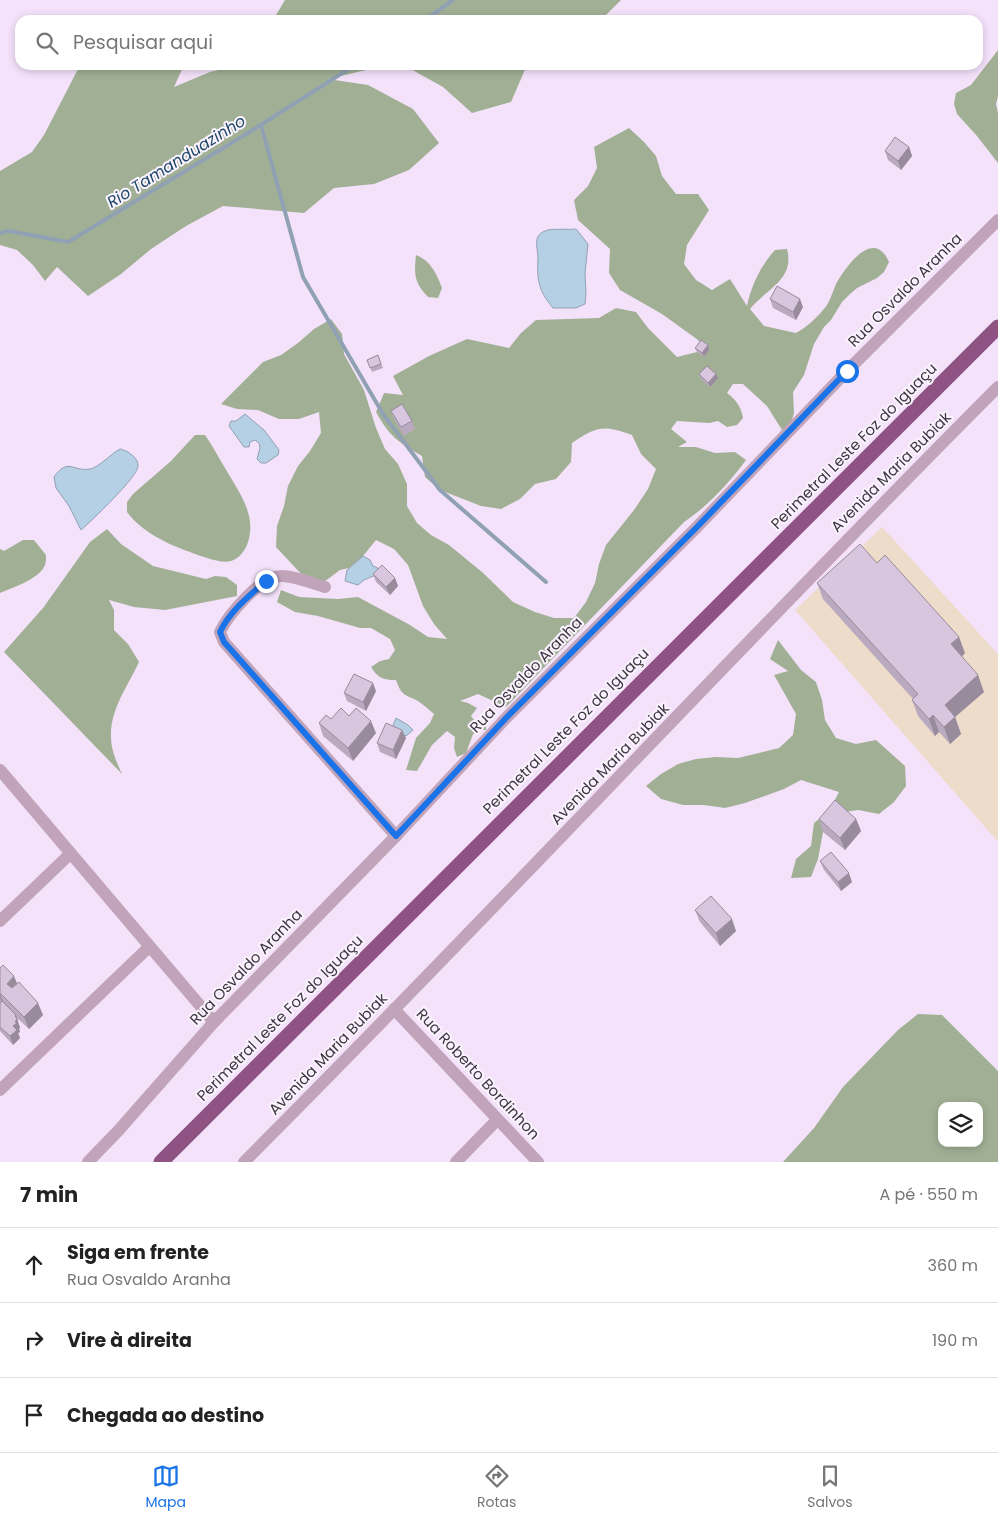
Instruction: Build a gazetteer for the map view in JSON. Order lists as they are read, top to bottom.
{
  "streets": {
    "highway": ["Perimetral Leste Foz do Iguaçu"],
    "street": ["Rua Osvaldo Aranha", "Avenida Maria Bubiak", "Rua Roberto Bordinhon"]
  },
  "crossings": [
    ["Avenida Maria Bubiak", "Rua Roberto Bordinhon"]
  ],
  "water": ["Rio Tamanduazinho"],
  "page": {
    "search": "Pesquisar aqui",
    "heading": ["7 min", "A pé · 550 m"],
    "list": [
      ["Siga em frente", "Rua Osvaldo Aranha", "360 m"],
      ["Vire à direita", "190 m"],
      "Chegada ao destino"
    ],
    "nav": ["Mapa", "Rotas", "Salvos"]
  }
}
